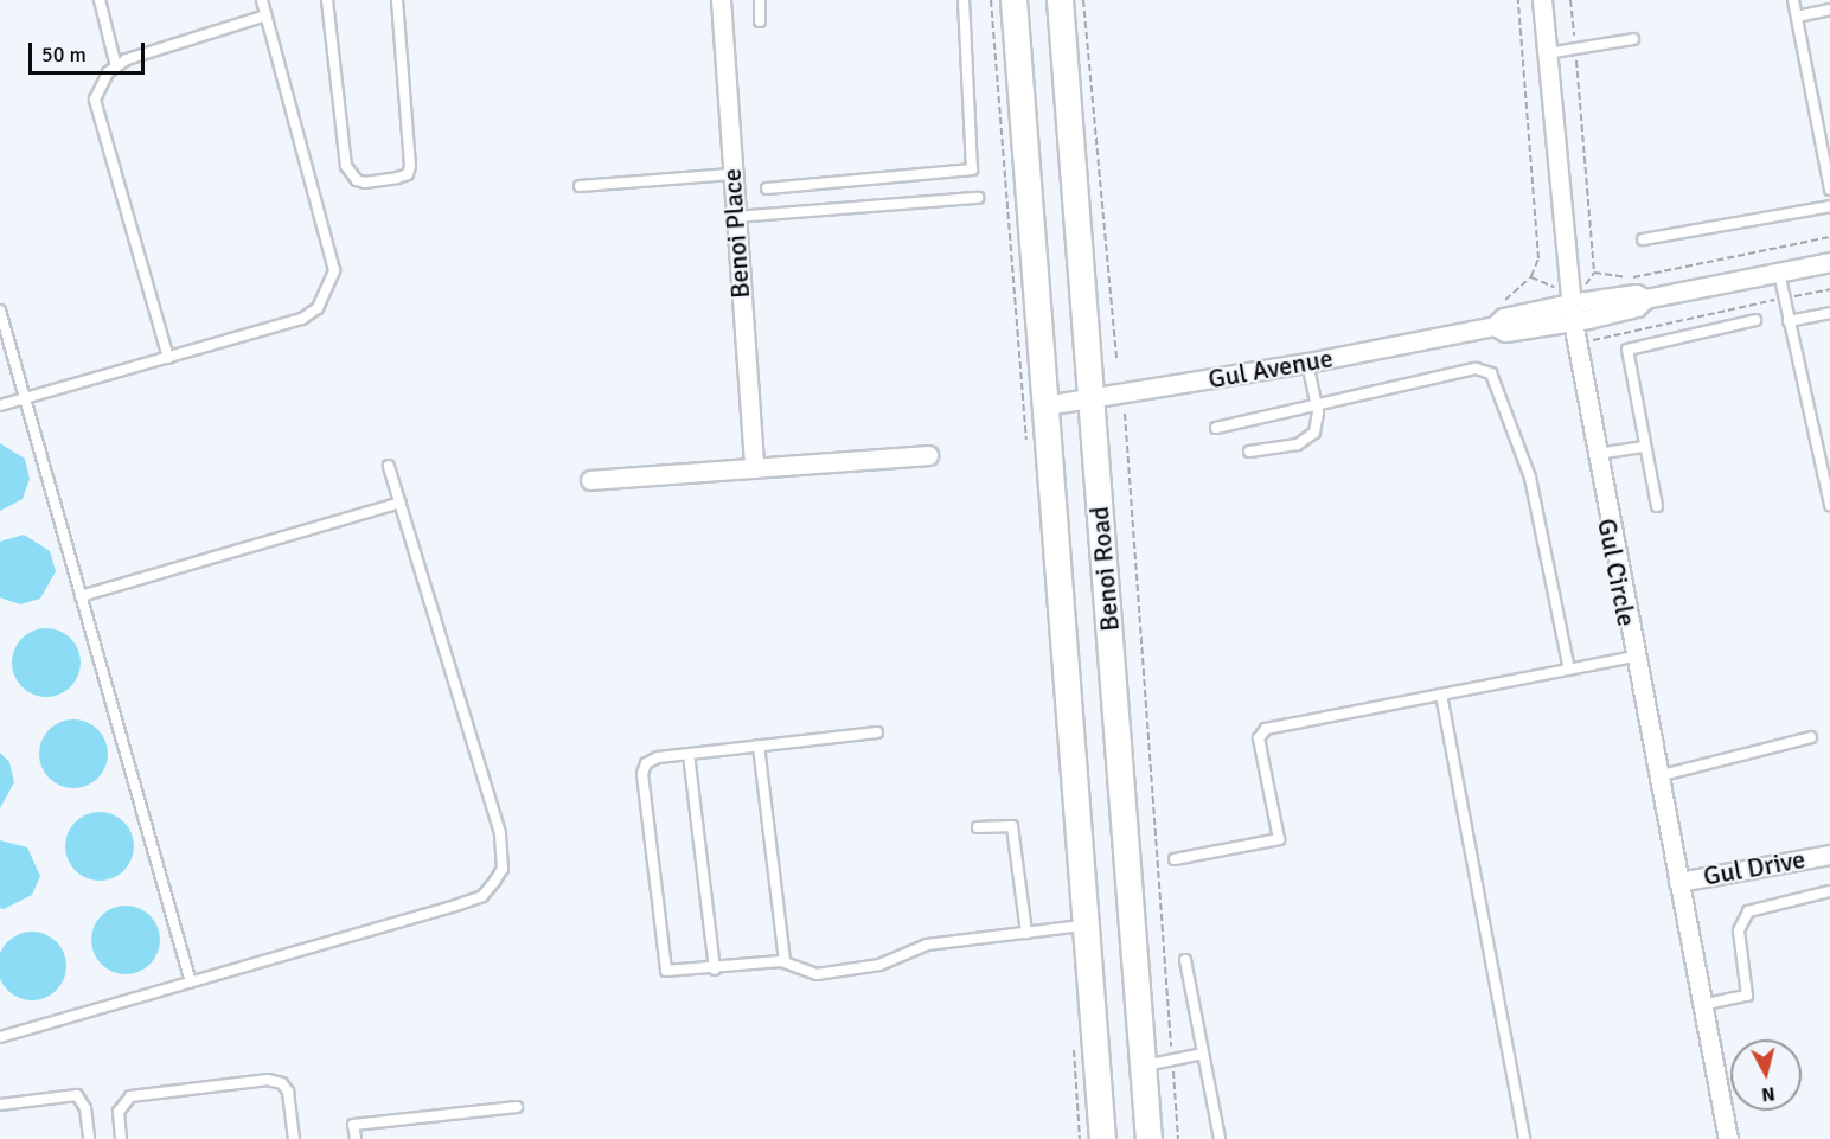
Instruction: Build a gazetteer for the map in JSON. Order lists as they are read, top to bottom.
{
  "streets": {
    "main road": ["Benoi Road"],
    "street": [
      "Benoi Place",
      "Gul Avenue",
      "Gul Circle",
      "Gul Drive"
    ]
  },
  "crossings": [
    ["Gul Avenue", "Benoi Road"],
    ["Gul Avenue", "Gul Circle"],
    ["Gul Circle", "Gul Drive"]
  ],
  "scale_bar": "50 m",
  "north": "bottom"
}
